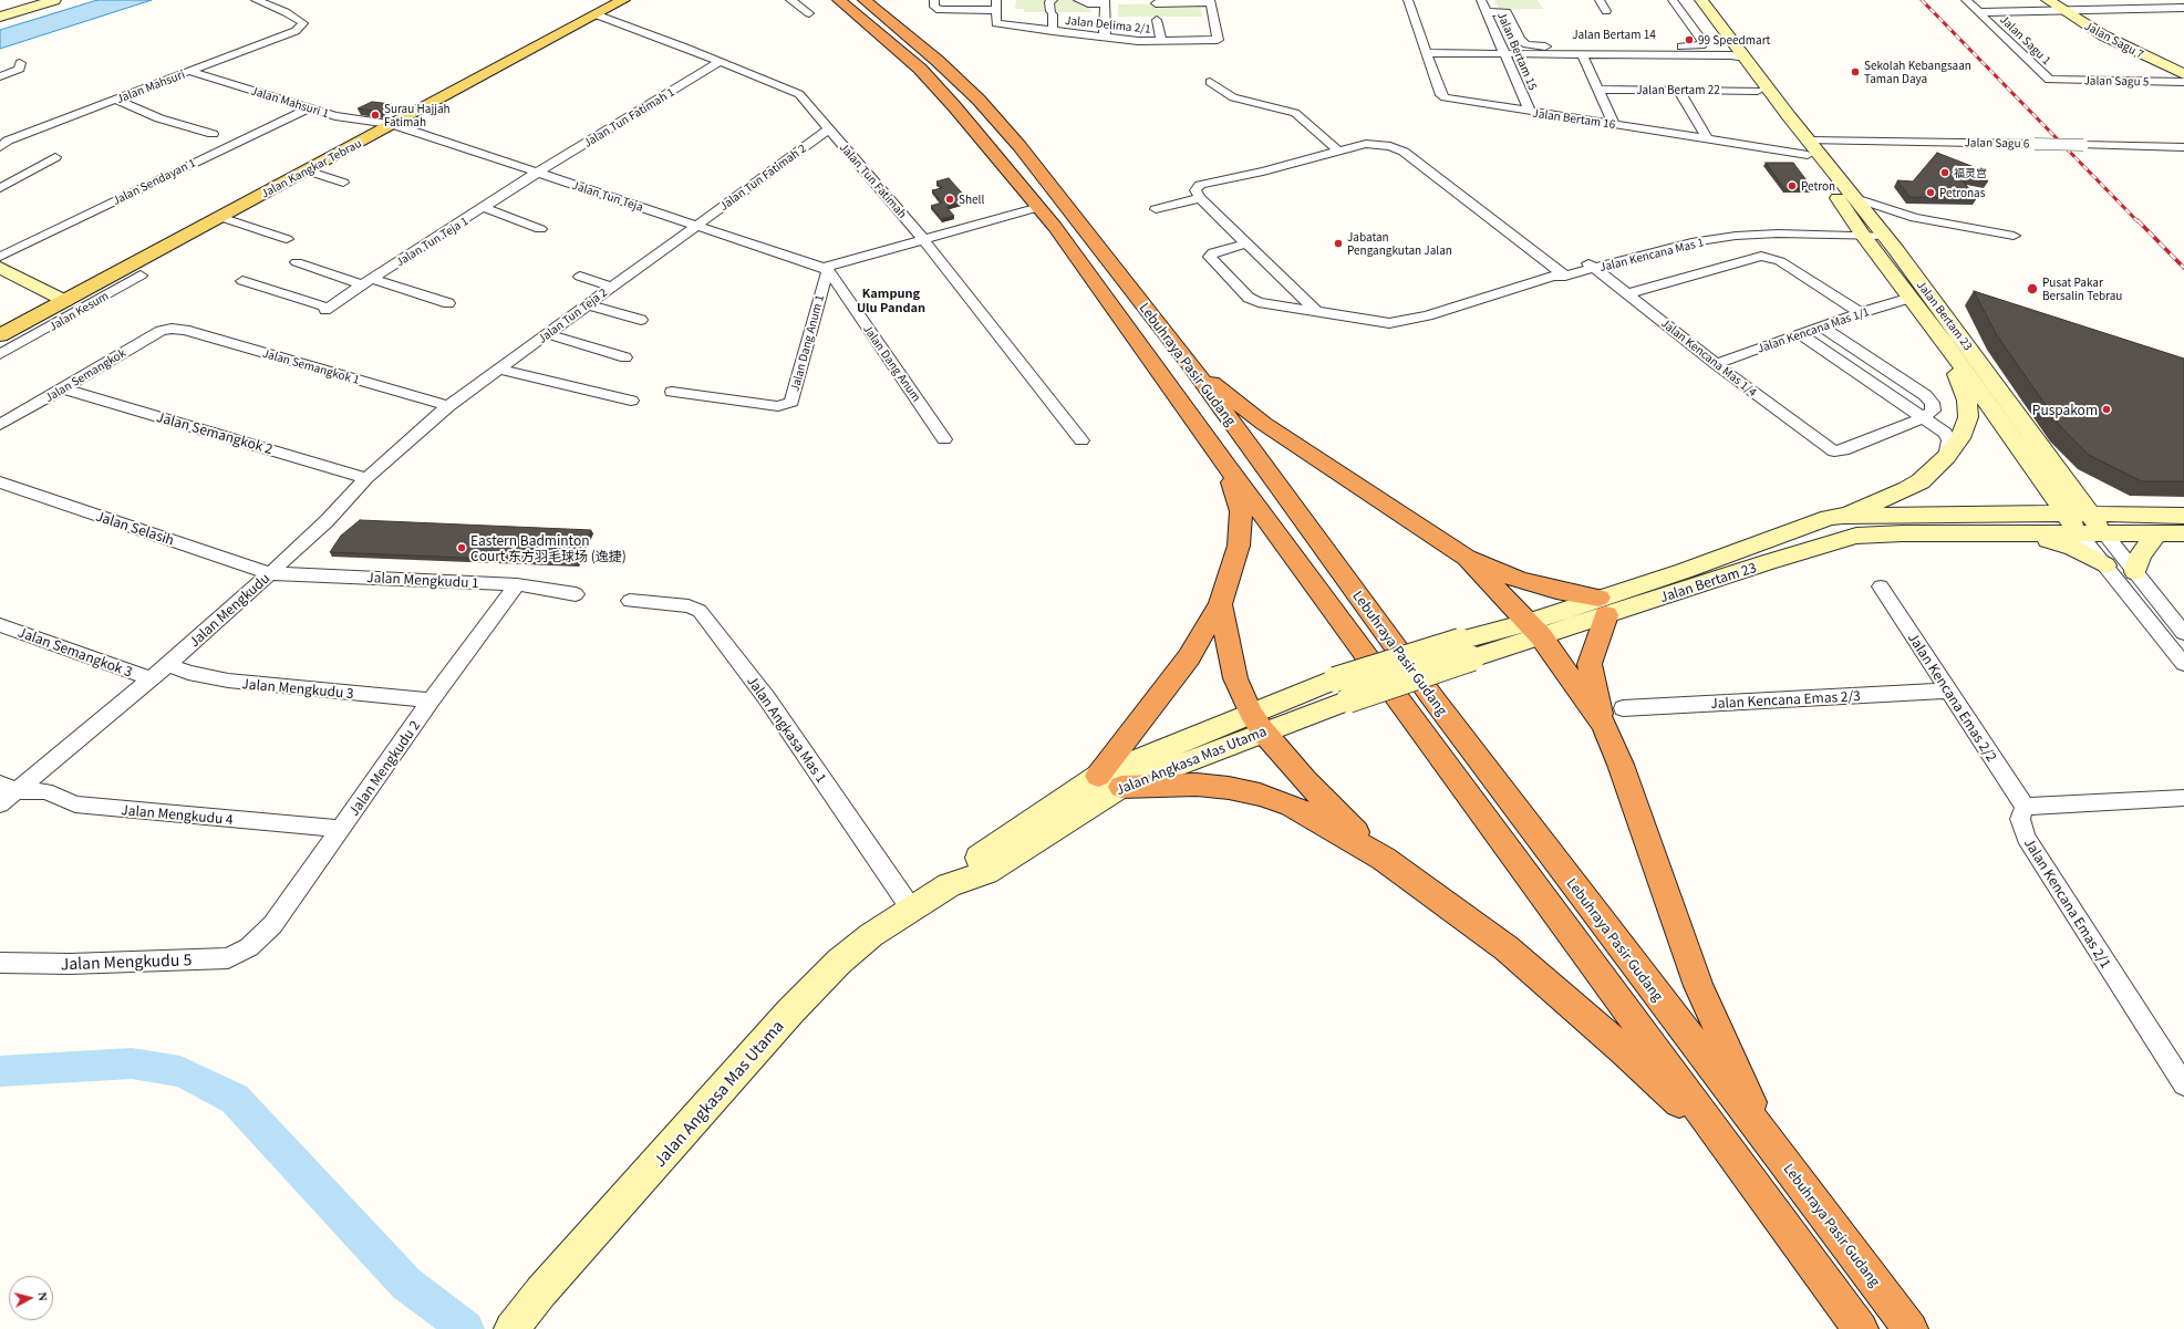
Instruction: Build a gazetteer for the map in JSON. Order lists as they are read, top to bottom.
{
  "streets": {
    "highway": ["Lebuhraya Pasir Gudang"],
    "main road": ["Jalan Kangkar Tebrau"],
    "street": [
      "Jalan Delima 2/1",
      "Jalan Bertam 14",
      "Jalan Sagu 1",
      "Jalan Sagu 7",
      "Jalan Bertam 15",
      "Jalan Sagu 5",
      "Jalan Mahsuri",
      "Jalan Bertam 22",
      "Jalan Mahsuri 1",
      "Jalan Tun Fatimah 1",
      "Jalan Bertam 16",
      "Jalan Sagu 6",
      "Jalan Tun Fatimah 2",
      "Jalan Tun Fatimah",
      "Jalan Sendayan 1",
      "Jalan Tun Teja",
      "Jalan Tun Teja 1",
      "Jalan Kencana Mas 1",
      "Jalan Kesum",
      "Jalan Tun Teja 2",
      "Jalan Bertam 23",
      "Jalan Kencana Mas 1/1",
      "Jalan Dang Anum 1",
      "Jalan Kencana Mas 1/4",
      "Jalan Dang Anum",
      "Jalan Semangkok 1",
      "Jalan Semangkok",
      "Jalan Semangkok 2",
      "Jalan Selasih",
      "Jalan Mengkudu 1",
      "Jalan Mengkudu",
      "Jalan Semangkok 3",
      "Jalan Mengkudu 3",
      "Jalan Kencana Emas 2/2",
      "Jalan Kencana Emas 2/3",
      "Jalan Angkasa Mas 1",
      "Jalan Angkasa Mas Utama",
      "Jalan Mengkudu 2",
      "Jalan Mengkudu 4",
      "Jalan Kencana Emas 2/1",
      "Jalan Mengkudu 5"
    ]
  },
  "crossings": [
    ["Jalan Bertam 14", "Jalan Bertam 15"],
    ["Jalan Sagu 1", "Jalan Sagu 5"],
    ["Jalan Bertam 15", "Jalan Bertam 16"],
    ["Jalan Mahsuri", "Jalan Mahsuri 1"],
    ["Jalan Bertam 22", "Jalan Bertam 23"],
    ["Jalan Mahsuri 1", "Jalan Kangkar Tebrau"],
    ["Jalan Mahsuri 1", "Jalan Sendayan 1"],
    ["Jalan Mahsuri 1", "Jalan Tun Teja"],
    ["Jalan Tun Fatimah 1", "Jalan Tun Fatimah"],
    ["Jalan Tun Fatimah 1", "Jalan Tun Teja"],
    ["Jalan Tun Fatimah 1", "Jalan Tun Teja 1"],
    ["Jalan Bertam 16", "Jalan Sagu 6"],
    ["Jalan Bertam 16", "Jalan Bertam 23"],
    ["Jalan Sagu 6", "Jalan Bertam 23"],
    ["Jalan Kangkar Tebrau", "Jalan Tun Fatimah"],
    ["Jalan Kangkar Tebrau", "Jalan Tun Teja"],
    ["Jalan Kangkar Tebrau", "Jalan Kesum"],
    ["Jalan Tun Fatimah 2", "Jalan Tun Fatimah"],
    ["Jalan Tun Fatimah 2", "Jalan Tun Teja"],
    ["Jalan Tun Fatimah 2", "Jalan Tun Teja 2"],
    ["Jalan Tun Teja", "Jalan Tun Teja 1"],
    ["Jalan Tun Teja", "Jalan Tun Teja 2"],
    ["Jalan Tun Teja", "Jalan Dang Anum 1"],
    ["Jalan Tun Teja", "Jalan Dang Anum"],
    ["Jalan Kencana Mas 1", "Jalan Bertam 23"],
    ["Jalan Kencana Mas 1", "Jalan Kencana Mas 1/4"],
    ["Jalan Tun Teja 2", "Jalan Semangkok 1"],
    ["Jalan Tun Teja 2", "Jalan Mengkudu"],
    ["Jalan Bertam 23", "Jalan Kencana Mas 1/1"],
    ["Jalan Bertam 23", "Jalan Angkasa Mas Utama"],
    ["Jalan Kencana Mas 1/1", "Jalan Kencana Mas 1/4"],
    ["Jalan Dang Anum 1", "Jalan Dang Anum"],
    ["Jalan Semangkok 1", "Jalan Semangkok"],
    ["Jalan Semangkok 1", "Jalan Mengkudu"],
    ["Jalan Semangkok", "Jalan Semangkok 2"],
    ["Jalan Semangkok 2", "Jalan Mengkudu"],
    ["Jalan Selasih", "Jalan Mengkudu 1"],
    ["Jalan Selasih", "Jalan Mengkudu"],
    ["Jalan Mengkudu 1", "Jalan Mengkudu"],
    ["Jalan Mengkudu 1", "Jalan Mengkudu 2"],
    ["Jalan Mengkudu", "Jalan Semangkok 3"],
    ["Jalan Mengkudu", "Jalan Mengkudu 3"],
    ["Jalan Mengkudu", "Jalan Mengkudu 4"],
    ["Jalan Mengkudu 3", "Jalan Mengkudu 2"],
    ["Jalan Kencana Emas 2/2", "Jalan Kencana Emas 2/3"],
    ["Jalan Kencana Emas 2/2", "Jalan Kencana Emas 2/1"],
    ["Jalan Angkasa Mas 1", "Jalan Angkasa Mas Utama"],
    ["Jalan Mengkudu 2", "Jalan Mengkudu 4"],
    ["Jalan Mengkudu 2", "Jalan Mengkudu 5"]
  ],
  "districts": ["Kampung Ulu Pandan"],
  "places": [
    "99 Speedmart",
    "Sekolah Kebangsaan Taman Daya",
    "Surau Hajjah Fatimah",
    "福灵宫",
    "Petron",
    "Petronas",
    "Shell",
    "Jabatan Pengangkutan Jalan",
    "Pusat Pakar Bersalin Tebrau",
    "Puspakom",
    "Eastern Badminton Court 东方羽毛球场 (逸捷)"
  ],
  "north": "right"
}
